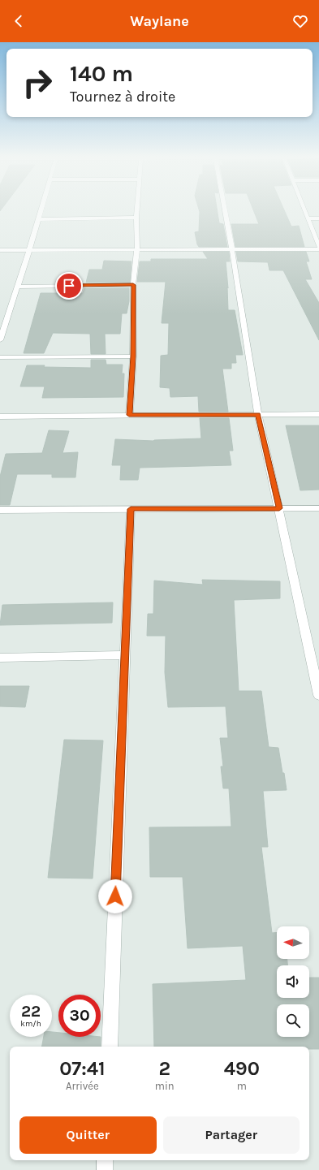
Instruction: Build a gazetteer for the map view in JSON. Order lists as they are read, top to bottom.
{
  "north": "left",
  "page": {
    "header": "Waylane",
    "turn": ["140 m", "Tournez à droite"],
    "speed": "22 km/h",
    "limit": "30",
    "eta": [
      "07:41",
      "Arrivée",
      "2",
      "min",
      "490",
      "m"
    ],
    "buttons": ["Quitter", "Partager"]
  }
}
